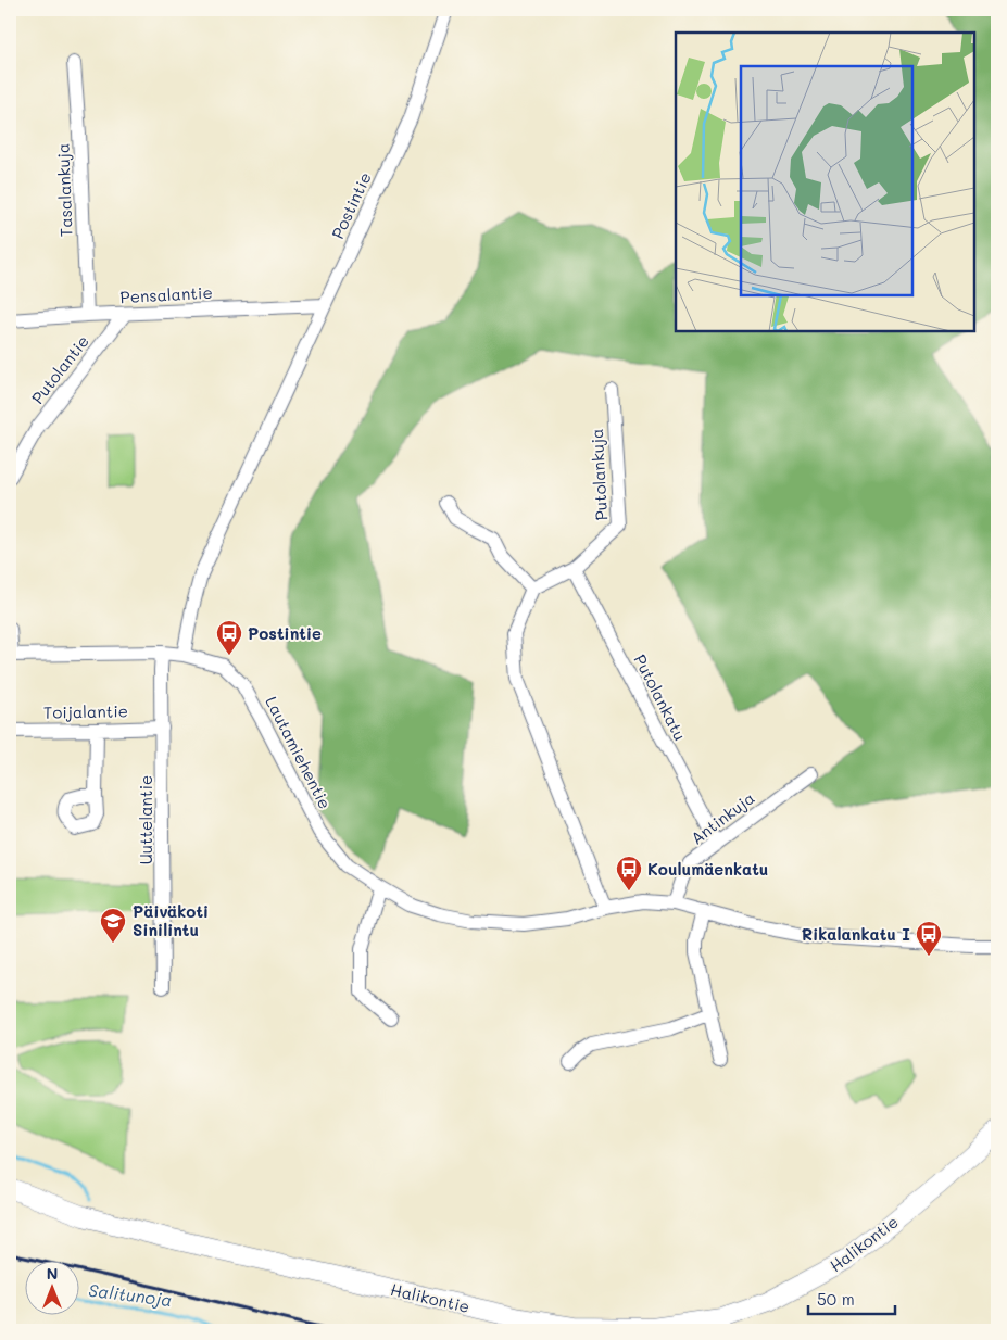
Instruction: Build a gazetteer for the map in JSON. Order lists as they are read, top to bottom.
{
  "streets": {
    "main road": ["Halikontie"],
    "street": [
      "Tasalankuja",
      "Postintie",
      "Pensalantie",
      "Putolantie",
      "Putolankuja",
      "Putolankatu",
      "Toijalantie",
      "Lautamiehentie",
      "Antinkuja",
      "Uuttelantie"
    ]
  },
  "crossings": [
    ["Tasalankuja", "Pensalantie"],
    ["Postintie", "Pensalantie"],
    ["Postintie", "Lautamiehentie"],
    ["Pensalantie", "Putolantie"],
    ["Putolankuja", "Putolankatu"],
    ["Putolankatu", "Antinkuja"],
    ["Toijalantie", "Uuttelantie"],
    ["Lautamiehentie", "Antinkuja"],
    ["Lautamiehentie", "Uuttelantie"]
  ],
  "water": ["Salitunoja"],
  "places": {
    "bus stop": ["Postintie", "Koulumäenkatu", "Rikalankatu I"],
    "school or university": ["Päiväkoti Sinilintu"]
  },
  "scale_bar": "50 m",
  "north": "top"
}
